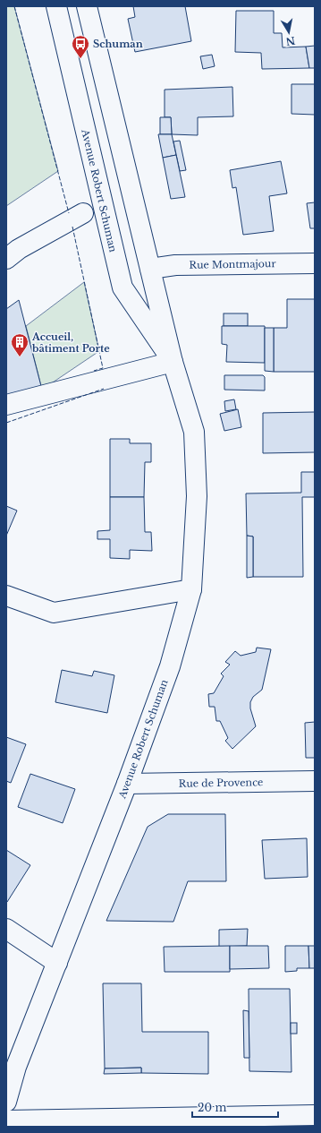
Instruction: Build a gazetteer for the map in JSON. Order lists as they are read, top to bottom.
{
  "streets": {
    "street": ["Avenue Robert Schuman", "Rue Montmajour", "Rue de Provence"]
  },
  "crossings": [
    ["Avenue Robert Schuman", "Rue Montmajour"],
    ["Avenue Robert Schuman", "Rue de Provence"]
  ],
  "places": {
    "bus stop": ["Schuman"],
    "building": ["Accueil, bâtiment Porte"]
  },
  "scale_bar": "20 m",
  "north": "bottom"
}
